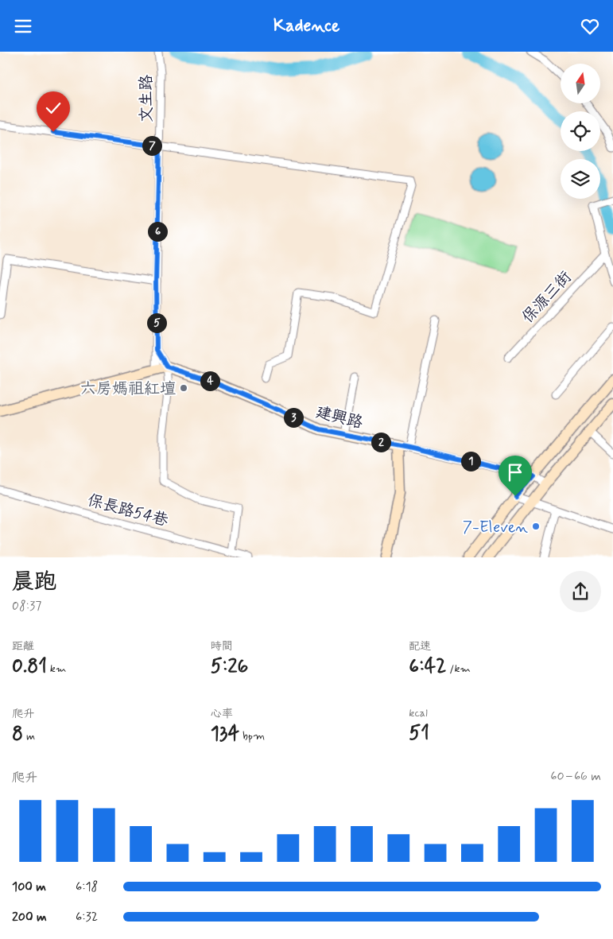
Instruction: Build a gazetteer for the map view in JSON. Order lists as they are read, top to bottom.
{
  "streets": {
    "street": [
      "文生路",
      "保源三街",
      "建興路",
      "保長路54巷"
    ]
  },
  "places": ["六房媽祖紅壇", "7-Eleven"],
  "north": "top",
  "page": {
    "header": "Kadence",
    "pins": [
      "7",
      "6",
      "5",
      "4",
      "3",
      "2",
      "1"
    ],
    "heading": ["晨跑", "08:37"],
    "stats": [
      ["距離", "0.81 km"],
      ["時間", "5:26"],
      ["配速", "6:42 /km"],
      ["爬升", "8 m"],
      ["心率", "134 bpm"],
      ["kcal", "51"]
    ],
    "chart": ["爬升", "60–66 m"],
    "list": [
      {
        "name": "100 m",
        "note": "6:18"
      },
      {
        "name": "200 m",
        "note": "6:32"
      }
    ]
  }
}
